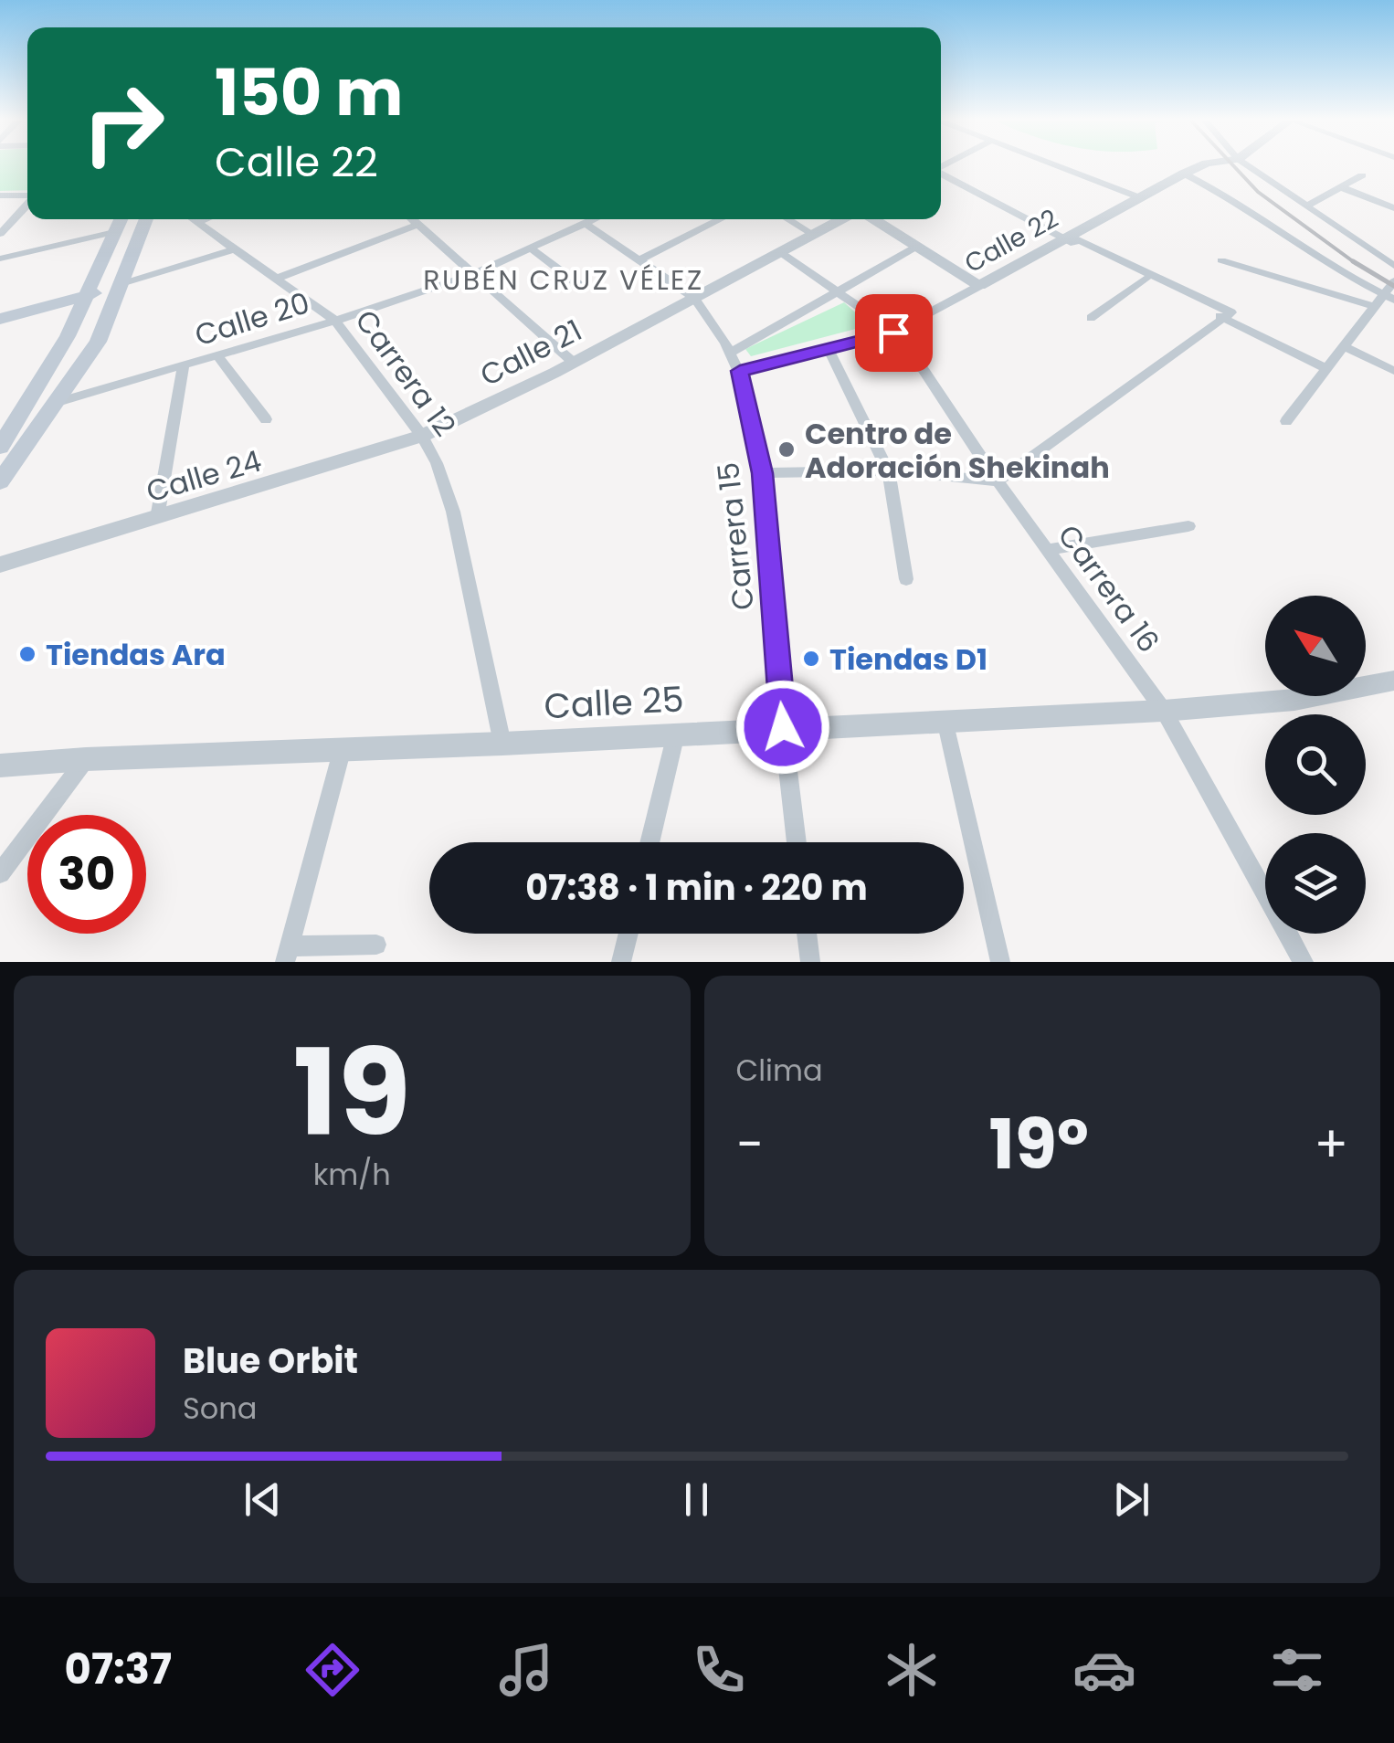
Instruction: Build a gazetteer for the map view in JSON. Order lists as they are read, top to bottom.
{
  "streets": {
    "street": [
      "Calle 22",
      "Calle 20",
      "Calle 21",
      "Carrera 12",
      "Calle 24",
      "Carrera 15",
      "Carrera 16",
      "Calle 25"
    ]
  },
  "crossings": [
    ["Calle 22", "Carrera 15"],
    ["Calle 22", "Carrera 16"],
    ["Calle 20", "Carrera 12"],
    ["Calle 20", "Carrera 15"],
    ["Calle 21", "Carrera 12"],
    ["Calle 21", "Calle 24"],
    ["Calle 21", "Carrera 15"],
    ["Calle 21", "Carrera 16"],
    ["Carrera 12", "Calle 24"],
    ["Carrera 12", "Calle 25"],
    ["Carrera 15", "Calle 25"],
    ["Carrera 16", "Calle 25"]
  ],
  "districts": ["RUBÉN CRUZ VÉLEZ"],
  "places": ["Centro de Adoración Shekinah", "Tiendas Ara", "Tiendas D1"],
  "north": "top left",
  "page": {
    "turn": ["150 m", "Calle 22"],
    "limit": "30",
    "trip": "07:38 · 1 min · 220 m",
    "tile": [
      ["19", "km/h"],
      "Clima"
    ],
    "heat": ["−", "19°", "+"],
    "song": ["Blue Orbit", "Sona"],
    "tabs": "07:37"
  }
}
